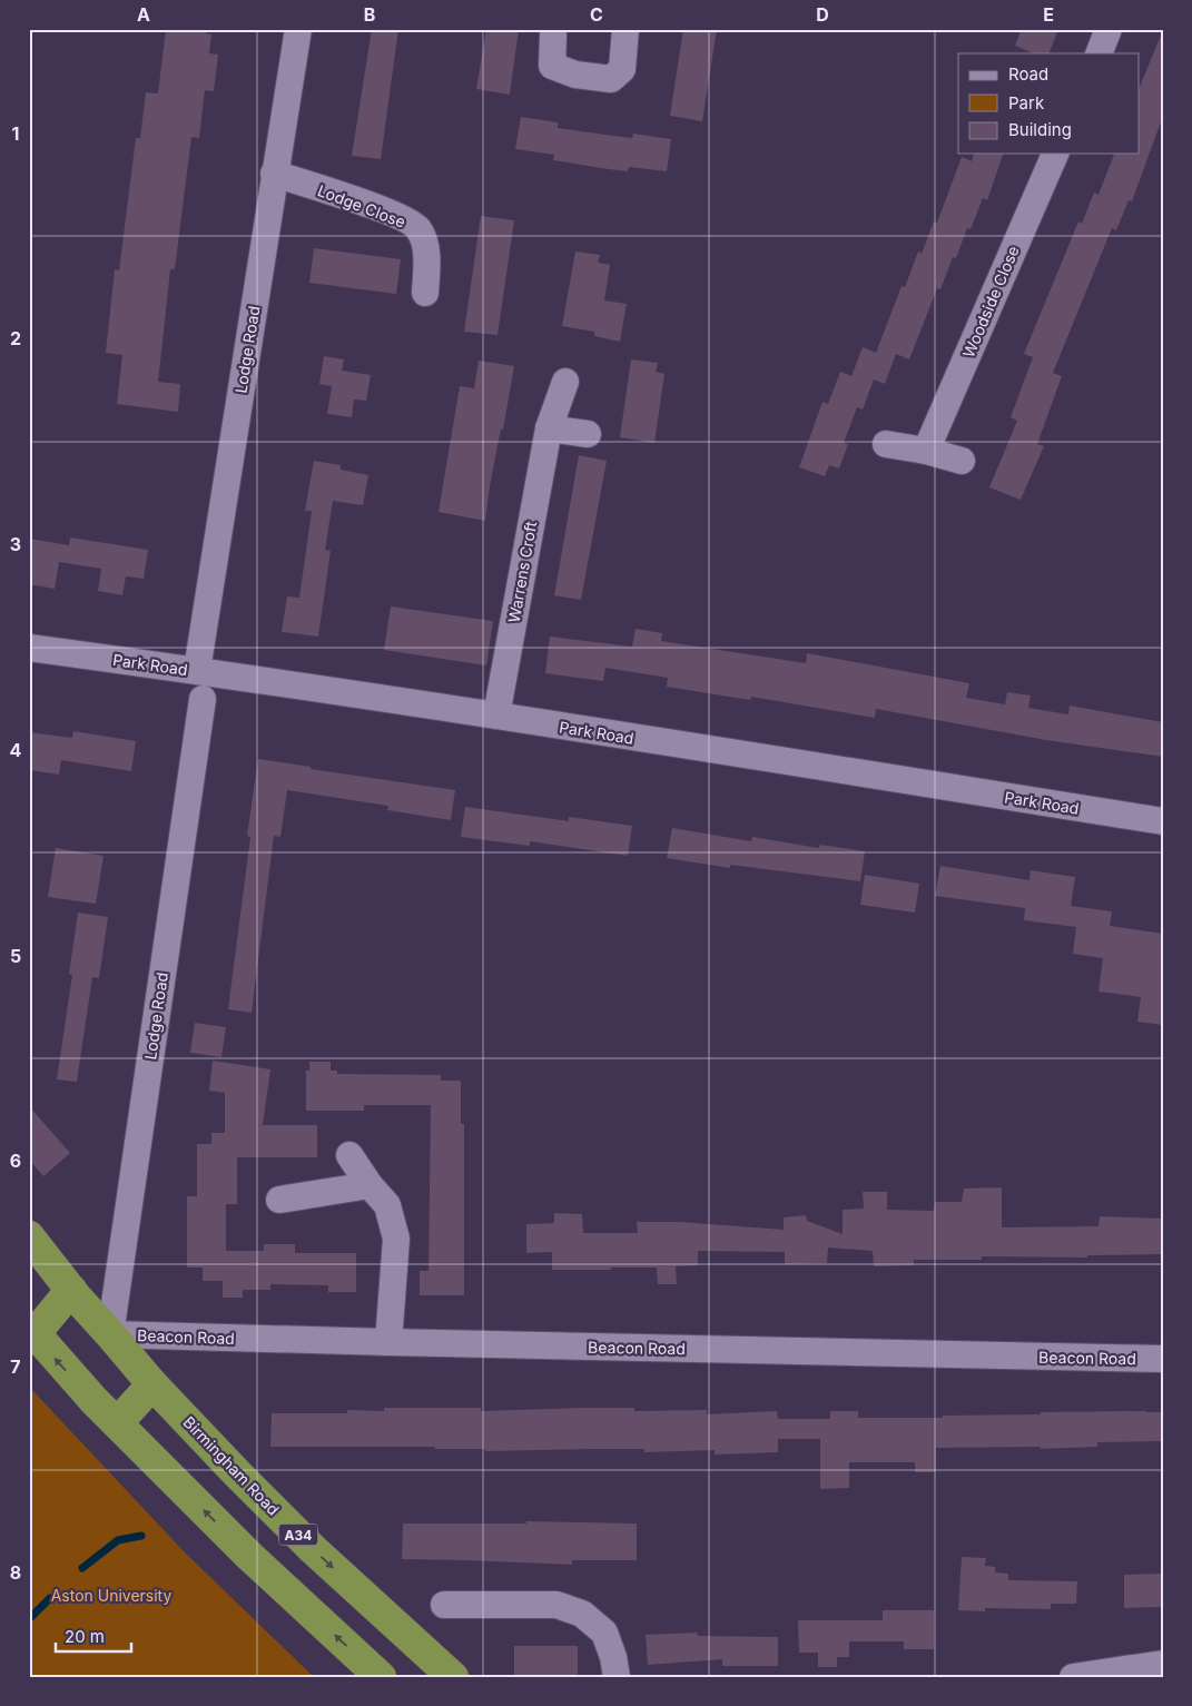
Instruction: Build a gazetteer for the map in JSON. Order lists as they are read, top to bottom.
{
  "streets": {
    "highway": ["Birmingham Road", "A34"],
    "street": [
      "Lodge Close",
      "Woodside Close",
      "Lodge Road",
      "Warrens Croft",
      "Park Road",
      "Beacon Road"
    ]
  },
  "crossings": [
    ["Lodge Close", "Lodge Road"],
    ["Lodge Road", "Park Road"],
    ["Lodge Road", "Beacon Road"],
    ["Lodge Road", "Birmingham Road"],
    ["Warrens Croft", "Park Road"],
    ["Beacon Road", "Birmingham Road"]
  ],
  "parks": ["Aston University"],
  "legend": ["Road", "Park", "Building"],
  "scale_bar": "20 m",
  "grid": {
    "columns": [
      "A",
      "B",
      "C",
      "D",
      "E"
    ],
    "rows": [
      "1",
      "2",
      "3",
      "4",
      "5",
      "6",
      "7",
      "8"
    ]
  }
}
